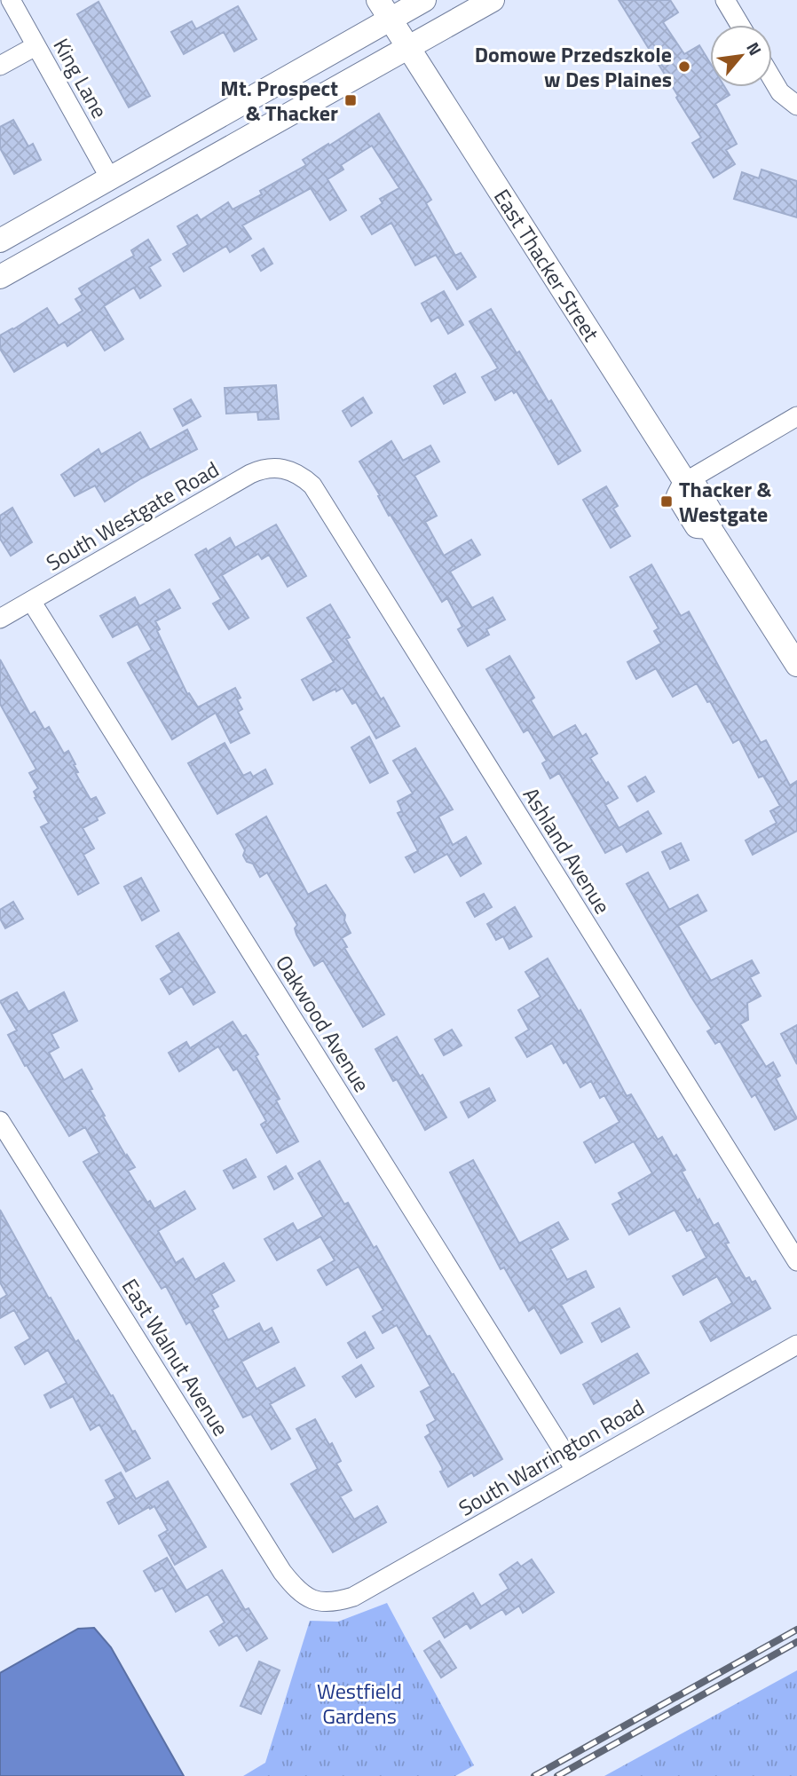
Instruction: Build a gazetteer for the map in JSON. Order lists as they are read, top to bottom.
{
  "streets": {
    "main road": ["East Thacker Street"],
    "street": [
      "King Lane",
      "South Westgate Road",
      "Ashland Avenue",
      "Oakwood Avenue",
      "East Walnut Avenue",
      "South Warrington Road"
    ]
  },
  "crossings": [
    ["South Westgate Road", "Ashland Avenue"],
    ["South Westgate Road", "Oakwood Avenue"],
    ["Oakwood Avenue", "South Warrington Road"],
    ["East Walnut Avenue", "South Warrington Road"]
  ],
  "parks": ["Westfield Gardens"],
  "places": {
    "other": ["Domowe Przedszkole w Des Plaines"],
    "transit": ["Mt. Prospect & Thacker", "Thacker & Westgate"]
  },
  "north": "top right"
}
